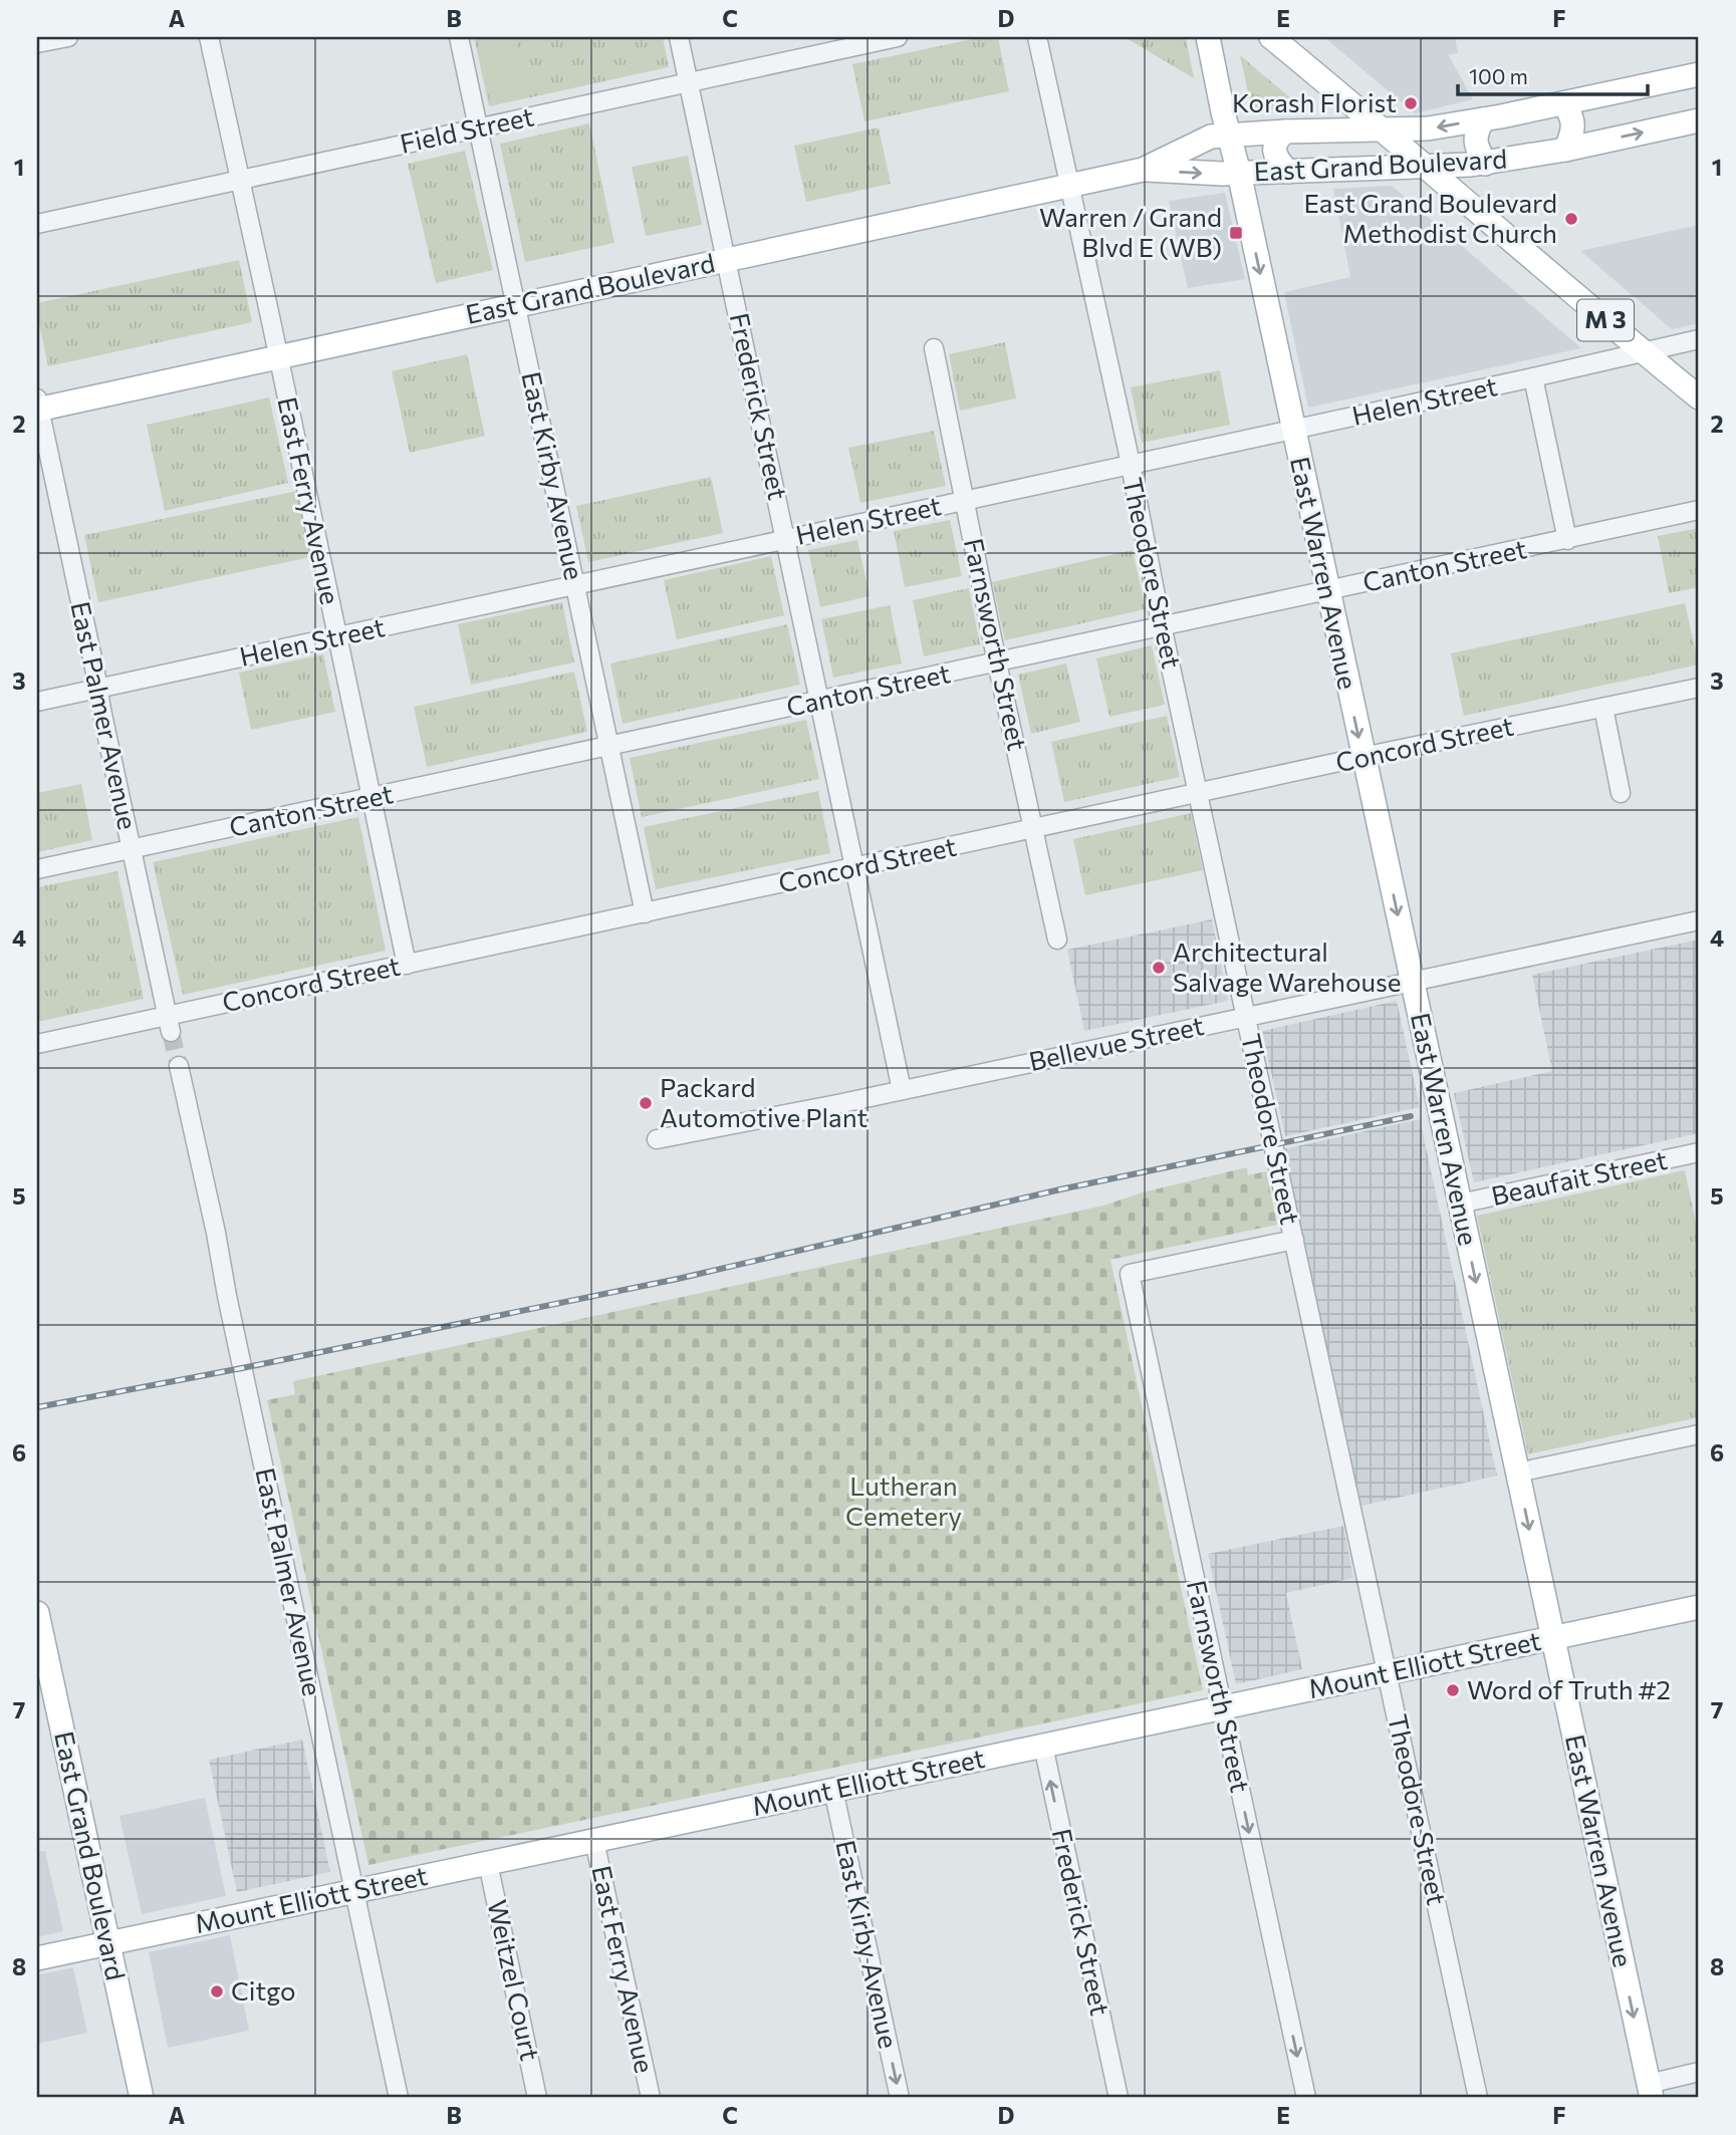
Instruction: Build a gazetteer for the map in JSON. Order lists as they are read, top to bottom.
{
  "streets": {
    "main road": [
      "East Grand Boulevard",
      "M 3",
      "East Warren Avenue",
      "Mount Elliott Street"
    ],
    "street": [
      "Field Street",
      "Helen Street",
      "Frederick Street",
      "East Kirby Avenue",
      "East Ferry Avenue",
      "Canton Street",
      "Theodore Street",
      "Farnsworth Street",
      "East Palmer Avenue",
      "Concord Street",
      "Bellevue Street",
      "Beaufait Street",
      "Weitzel Court"
    ]
  },
  "crossings": [
    ["Field Street", "Frederick Street"],
    ["Field Street", "East Kirby Avenue"],
    ["Field Street", "East Ferry Avenue"],
    ["East Grand Boulevard", "M 3"],
    ["East Grand Boulevard", "Frederick Street"],
    ["East Grand Boulevard", "East Kirby Avenue"],
    ["East Grand Boulevard", "East Ferry Avenue"],
    ["East Grand Boulevard", "Theodore Street"],
    ["East Grand Boulevard", "East Warren Avenue"],
    ["East Grand Boulevard", "East Palmer Avenue"],
    ["East Grand Boulevard", "Mount Elliott Street"],
    ["M 3", "Helen Street"],
    ["Helen Street", "Frederick Street"],
    ["Helen Street", "East Kirby Avenue"],
    ["Helen Street", "East Ferry Avenue"],
    ["Helen Street", "Theodore Street"],
    ["Helen Street", "East Warren Avenue"],
    ["Helen Street", "Farnsworth Street"],
    ["Helen Street", "East Palmer Avenue"],
    ["Frederick Street", "Canton Street"],
    ["Frederick Street", "Concord Street"],
    ["Frederick Street", "Bellevue Street"],
    ["Frederick Street", "Mount Elliott Street"],
    ["East Kirby Avenue", "Canton Street"],
    ["East Kirby Avenue", "Concord Street"],
    ["East Kirby Avenue", "Mount Elliott Street"],
    ["East Ferry Avenue", "Canton Street"],
    ["East Ferry Avenue", "Concord Street"],
    ["East Ferry Avenue", "Mount Elliott Street"],
    ["Canton Street", "Theodore Street"],
    ["Canton Street", "East Warren Avenue"],
    ["Canton Street", "Farnsworth Street"],
    ["Canton Street", "East Palmer Avenue"],
    ["Theodore Street", "Farnsworth Street"],
    ["Theodore Street", "Concord Street"],
    ["Theodore Street", "Bellevue Street"],
    ["Theodore Street", "Mount Elliott Street"],
    ["East Warren Avenue", "Concord Street"],
    ["East Warren Avenue", "Bellevue Street"],
    ["East Warren Avenue", "Beaufait Street"],
    ["East Warren Avenue", "Mount Elliott Street"],
    ["Farnsworth Street", "Concord Street"],
    ["Farnsworth Street", "Mount Elliott Street"],
    ["East Palmer Avenue", "Concord Street"],
    ["East Palmer Avenue", "Mount Elliott Street"],
    ["Mount Elliott Street", "Weitzel Court"]
  ],
  "one_way": ["East Warren Avenue"],
  "parks": ["Lutheran Cemetery"],
  "places": {
    "other": [
      "Korash Florist",
      "East Grand Boulevard Methodist Church",
      "Architectural Salvage Warehouse",
      "Packard Automotive Plant",
      "Word of Truth #2",
      "Citgo"
    ],
    "transit": ["Warren / Grand Blvd E (WB)"]
  },
  "scale_bar": "100 m",
  "grid": {
    "columns": [
      "A",
      "B",
      "C",
      "D",
      "E",
      "F"
    ],
    "rows": [
      "1",
      "2",
      "3",
      "4",
      "5",
      "6",
      "7",
      "8"
    ]
  }
}
